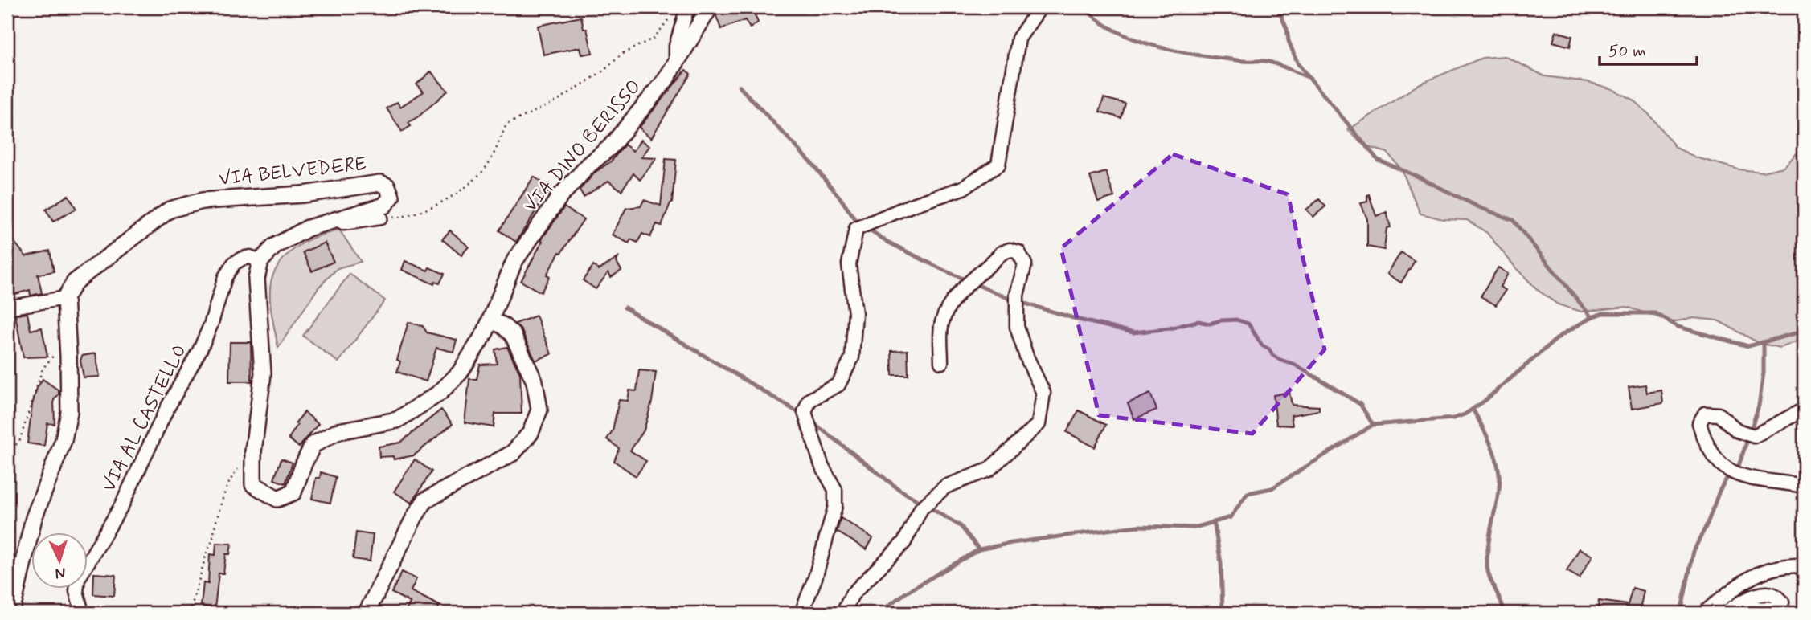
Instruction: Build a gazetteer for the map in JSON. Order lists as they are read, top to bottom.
{
  "streets": {
    "street": ["VIA DINO BERISSO", "VIA BELVEDERE", "VIA AL CASTELLO"]
  },
  "crossings": [
    ["VIA BELVEDERE", "VIA AL CASTELLO"]
  ],
  "scale_bar": "50 m",
  "north": "bottom"
}
